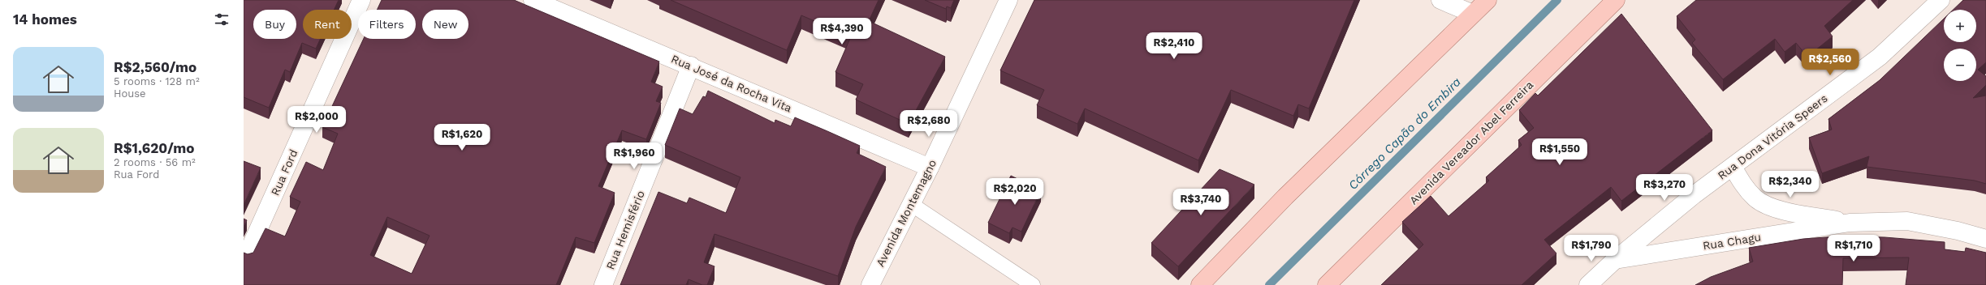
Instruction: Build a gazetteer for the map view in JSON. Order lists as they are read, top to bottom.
{
  "streets": {
    "main road": ["Avenida Vereador Abel Ferreira"],
    "street": [
      "Rua José da Rocha Vita",
      "Rua Dona Vitória Speers",
      "Rua Ford",
      "Avenida Montemagno",
      "Rua Hemisfério",
      "Rua Chagu"
    ]
  },
  "crossings": [
    ["Rua José da Rocha Vita", "Avenida Montemagno"],
    ["Rua José da Rocha Vita", "Rua Hemisfério"],
    ["Rua Dona Vitória Speers", "Rua Chagu"]
  ],
  "water": ["Córrego Capão do Embira"],
  "page": {
    "heading": "14 homes",
    "map_buttons": ["+", "−"],
    "chip": [
      "Buy",
      "Rent",
      "Filters",
      "New"
    ],
    "price": [
      "R$4,390",
      "R$2,410",
      "R$2,560",
      "R$2,000",
      "R$2,680",
      "R$1,620",
      "R$1,550",
      "R$1,960",
      "R$2,340",
      "R$3,270",
      "R$2,020",
      "R$3,740",
      "R$1,790",
      "R$1,710"
    ],
    "list": [
      {
        "name": "R$2,560/mo",
        "note": "5 rooms · 128 m² · House"
      },
      {
        "name": "R$1,620/mo",
        "note": "2 rooms · 56 m² · Rua Ford"
      }
    ]
  }
}
